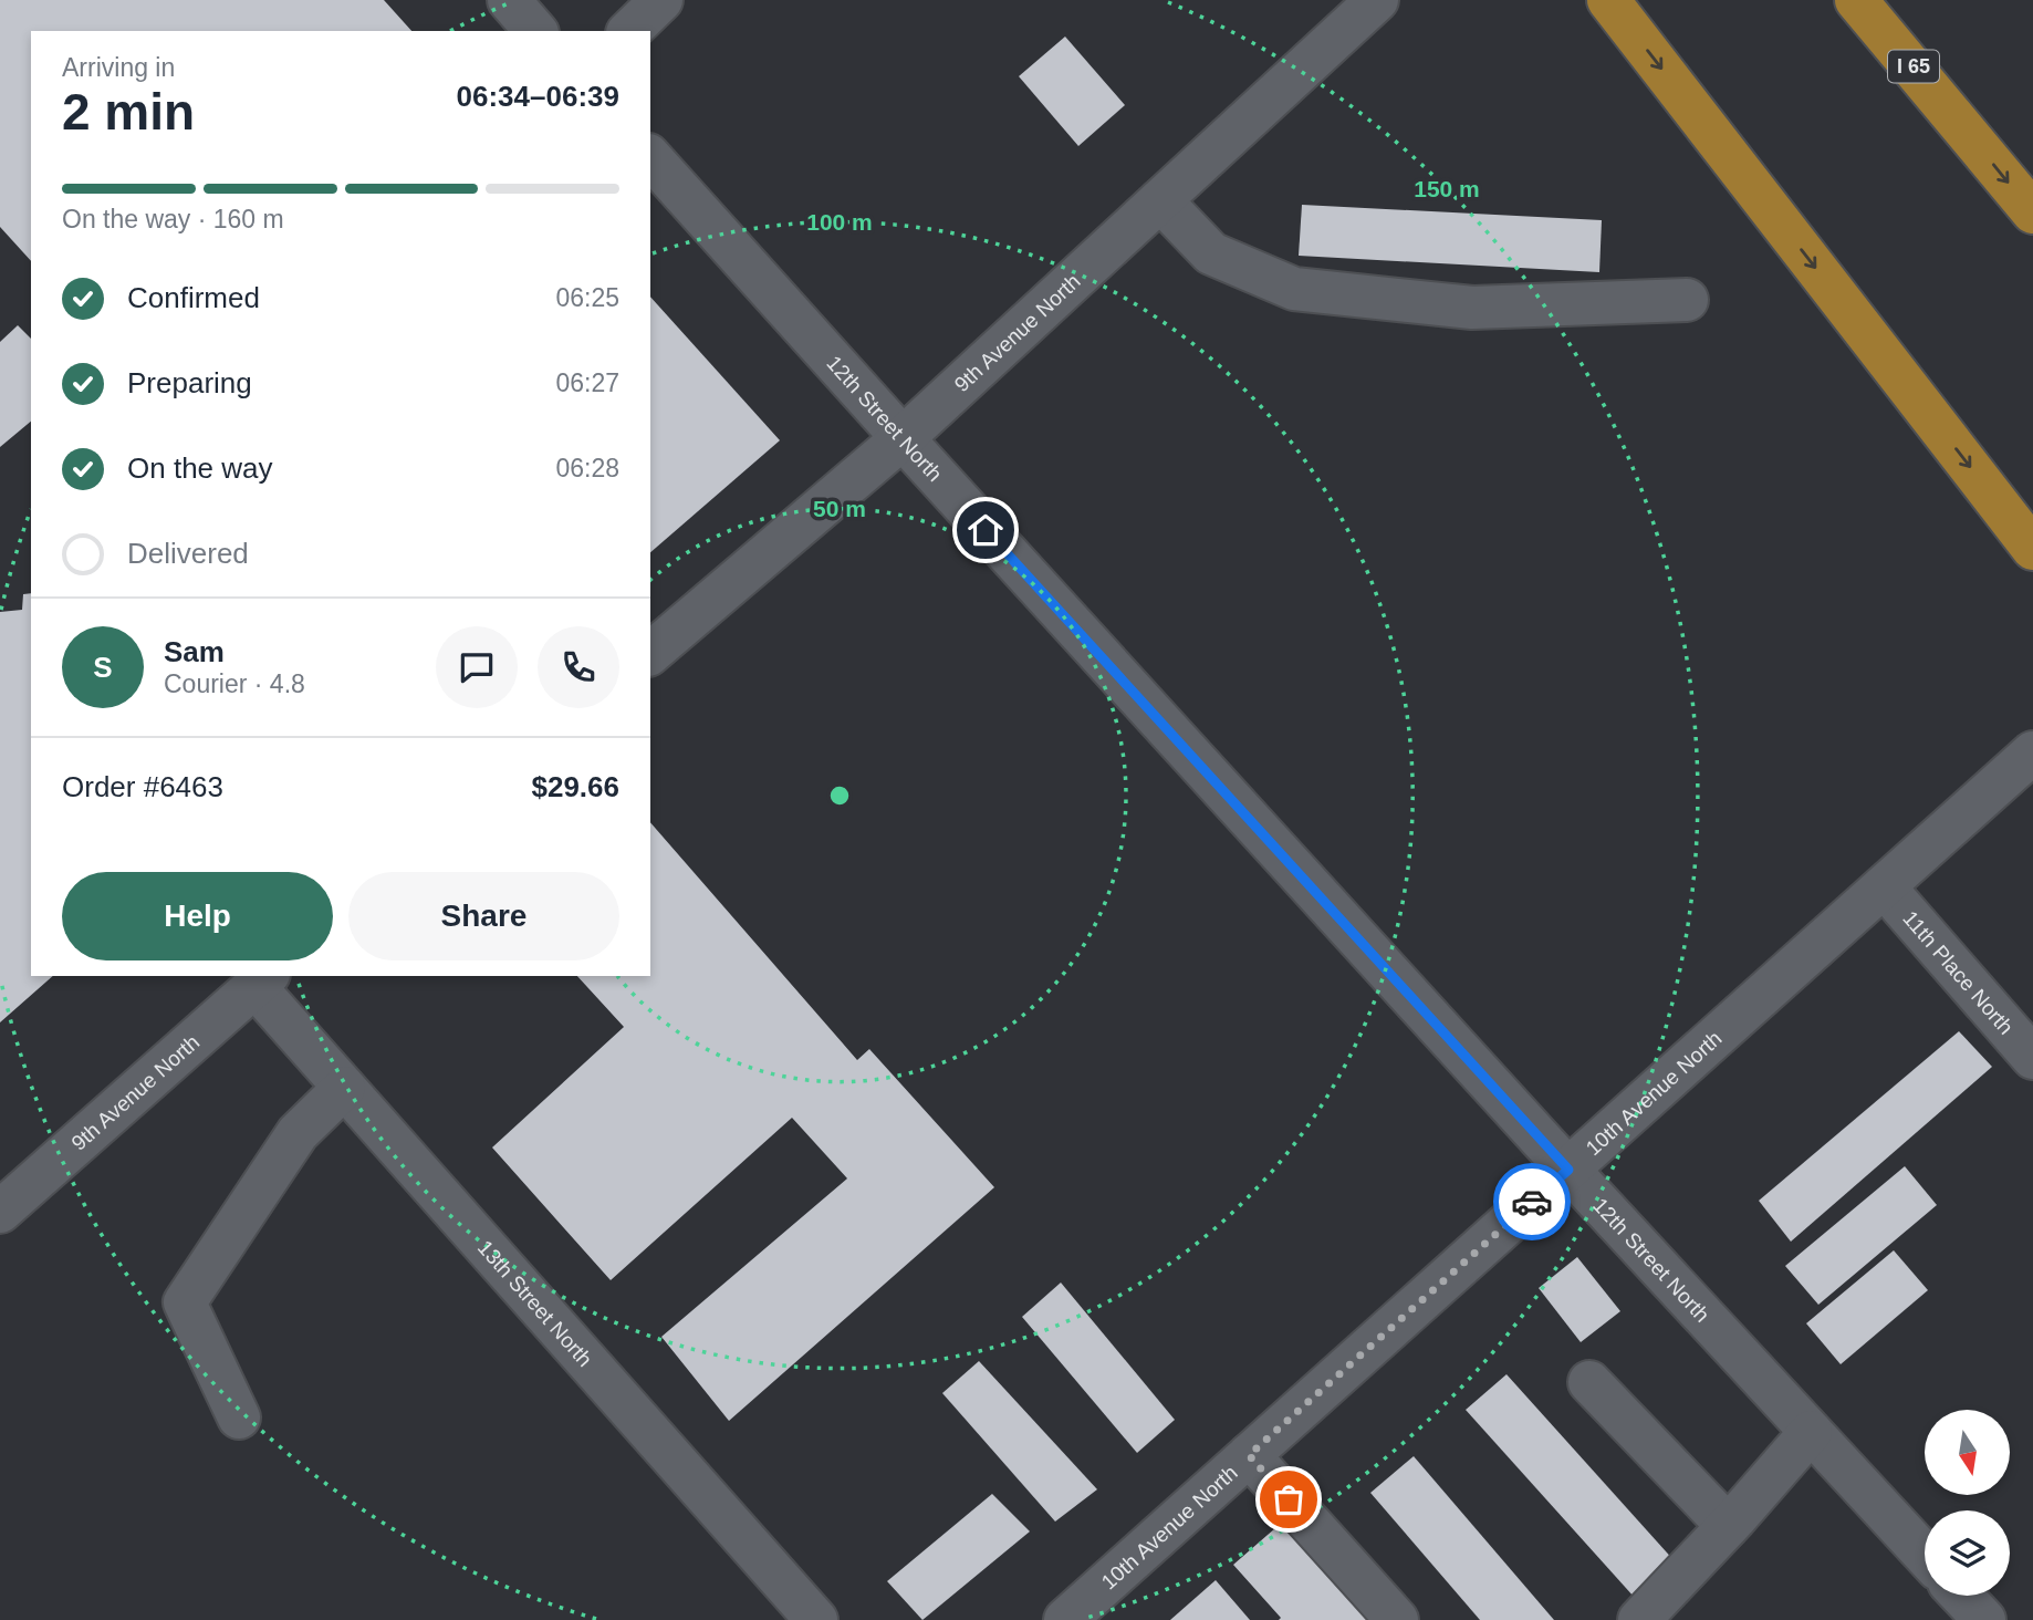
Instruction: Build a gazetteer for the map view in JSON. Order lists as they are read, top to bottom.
{
  "streets": {
    "highway": ["I 65"],
    "street": [
      "9th Avenue North",
      "12th Street North",
      "11th Place North",
      "10th Avenue North",
      "13th Street North"
    ]
  },
  "crossings": [
    ["9th Avenue North", "12th Street North"],
    ["9th Avenue North", "13th Street North"],
    ["12th Street North", "10th Avenue North"],
    ["11th Place North", "10th Avenue North"]
  ],
  "north": "bottom",
  "page": {
    "heading": ["2 min", "Arriving in", "06:34–06:39"],
    "panel": [
      "Sam",
      "Courier · 4.8",
      "Order #6463",
      "$29.66"
    ],
    "bar": "On the way · 160 m",
    "list": [
      ["Confirmed", "06:25"],
      ["Preparing", "06:27"],
      ["On the way", "06:28"],
      "Delivered"
    ],
    "round": "S",
    "buttons": ["Help", "Share"]
  },
  "rings": ["150 m", "100 m", "50 m"]
}
